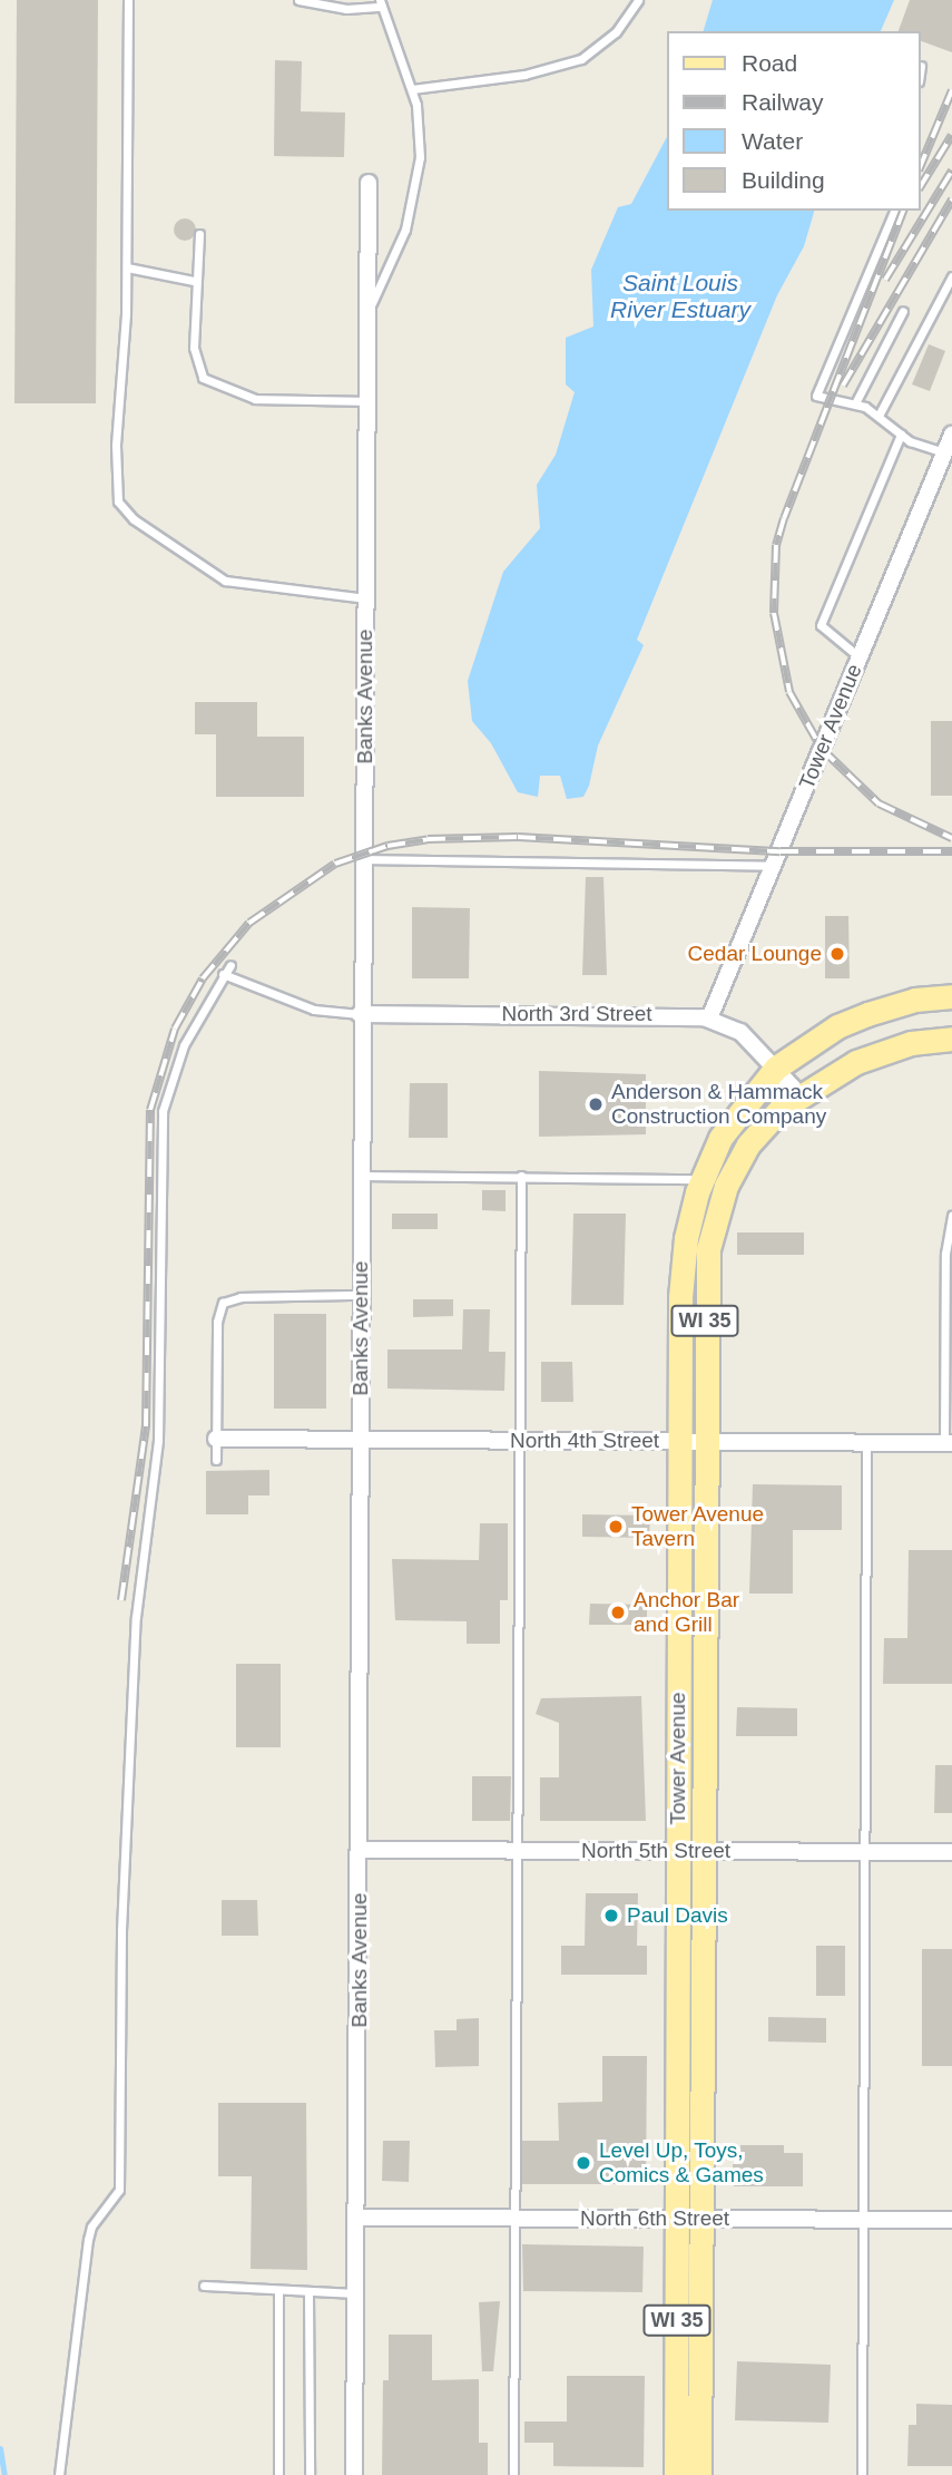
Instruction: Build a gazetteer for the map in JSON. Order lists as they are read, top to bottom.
{
  "streets": {
    "main road": ["Tower Avenue", "WI 35"],
    "street": [
      "Banks Avenue",
      "North 3rd Street",
      "North 4th Street",
      "North 5th Street",
      "North 6th Street"
    ]
  },
  "crossings": [
    ["Banks Avenue", "North 3rd Street"],
    ["Banks Avenue", "North 4th Street"],
    ["Banks Avenue", "North 5th Street"],
    ["Banks Avenue", "North 6th Street"],
    ["Tower Avenue", "North 3rd Street"],
    ["Tower Avenue", "WI 35"],
    ["Tower Avenue", "North 4th Street"],
    ["Tower Avenue", "North 5th Street"],
    ["Tower Avenue", "North 6th Street"],
    ["North 3rd Street", "WI 35"]
  ],
  "water": ["Saint Louis River Estuary"],
  "places": [
    "Cedar Lounge",
    "Anderson & Hammack Construction Company",
    "Tower Avenue Tavern",
    "Anchor Bar and Grill",
    "Paul Davis",
    "Level Up, Toys, Comics & Games"
  ],
  "legend": [
    "Road",
    "Railway",
    "Water",
    "Building"
  ]
}
